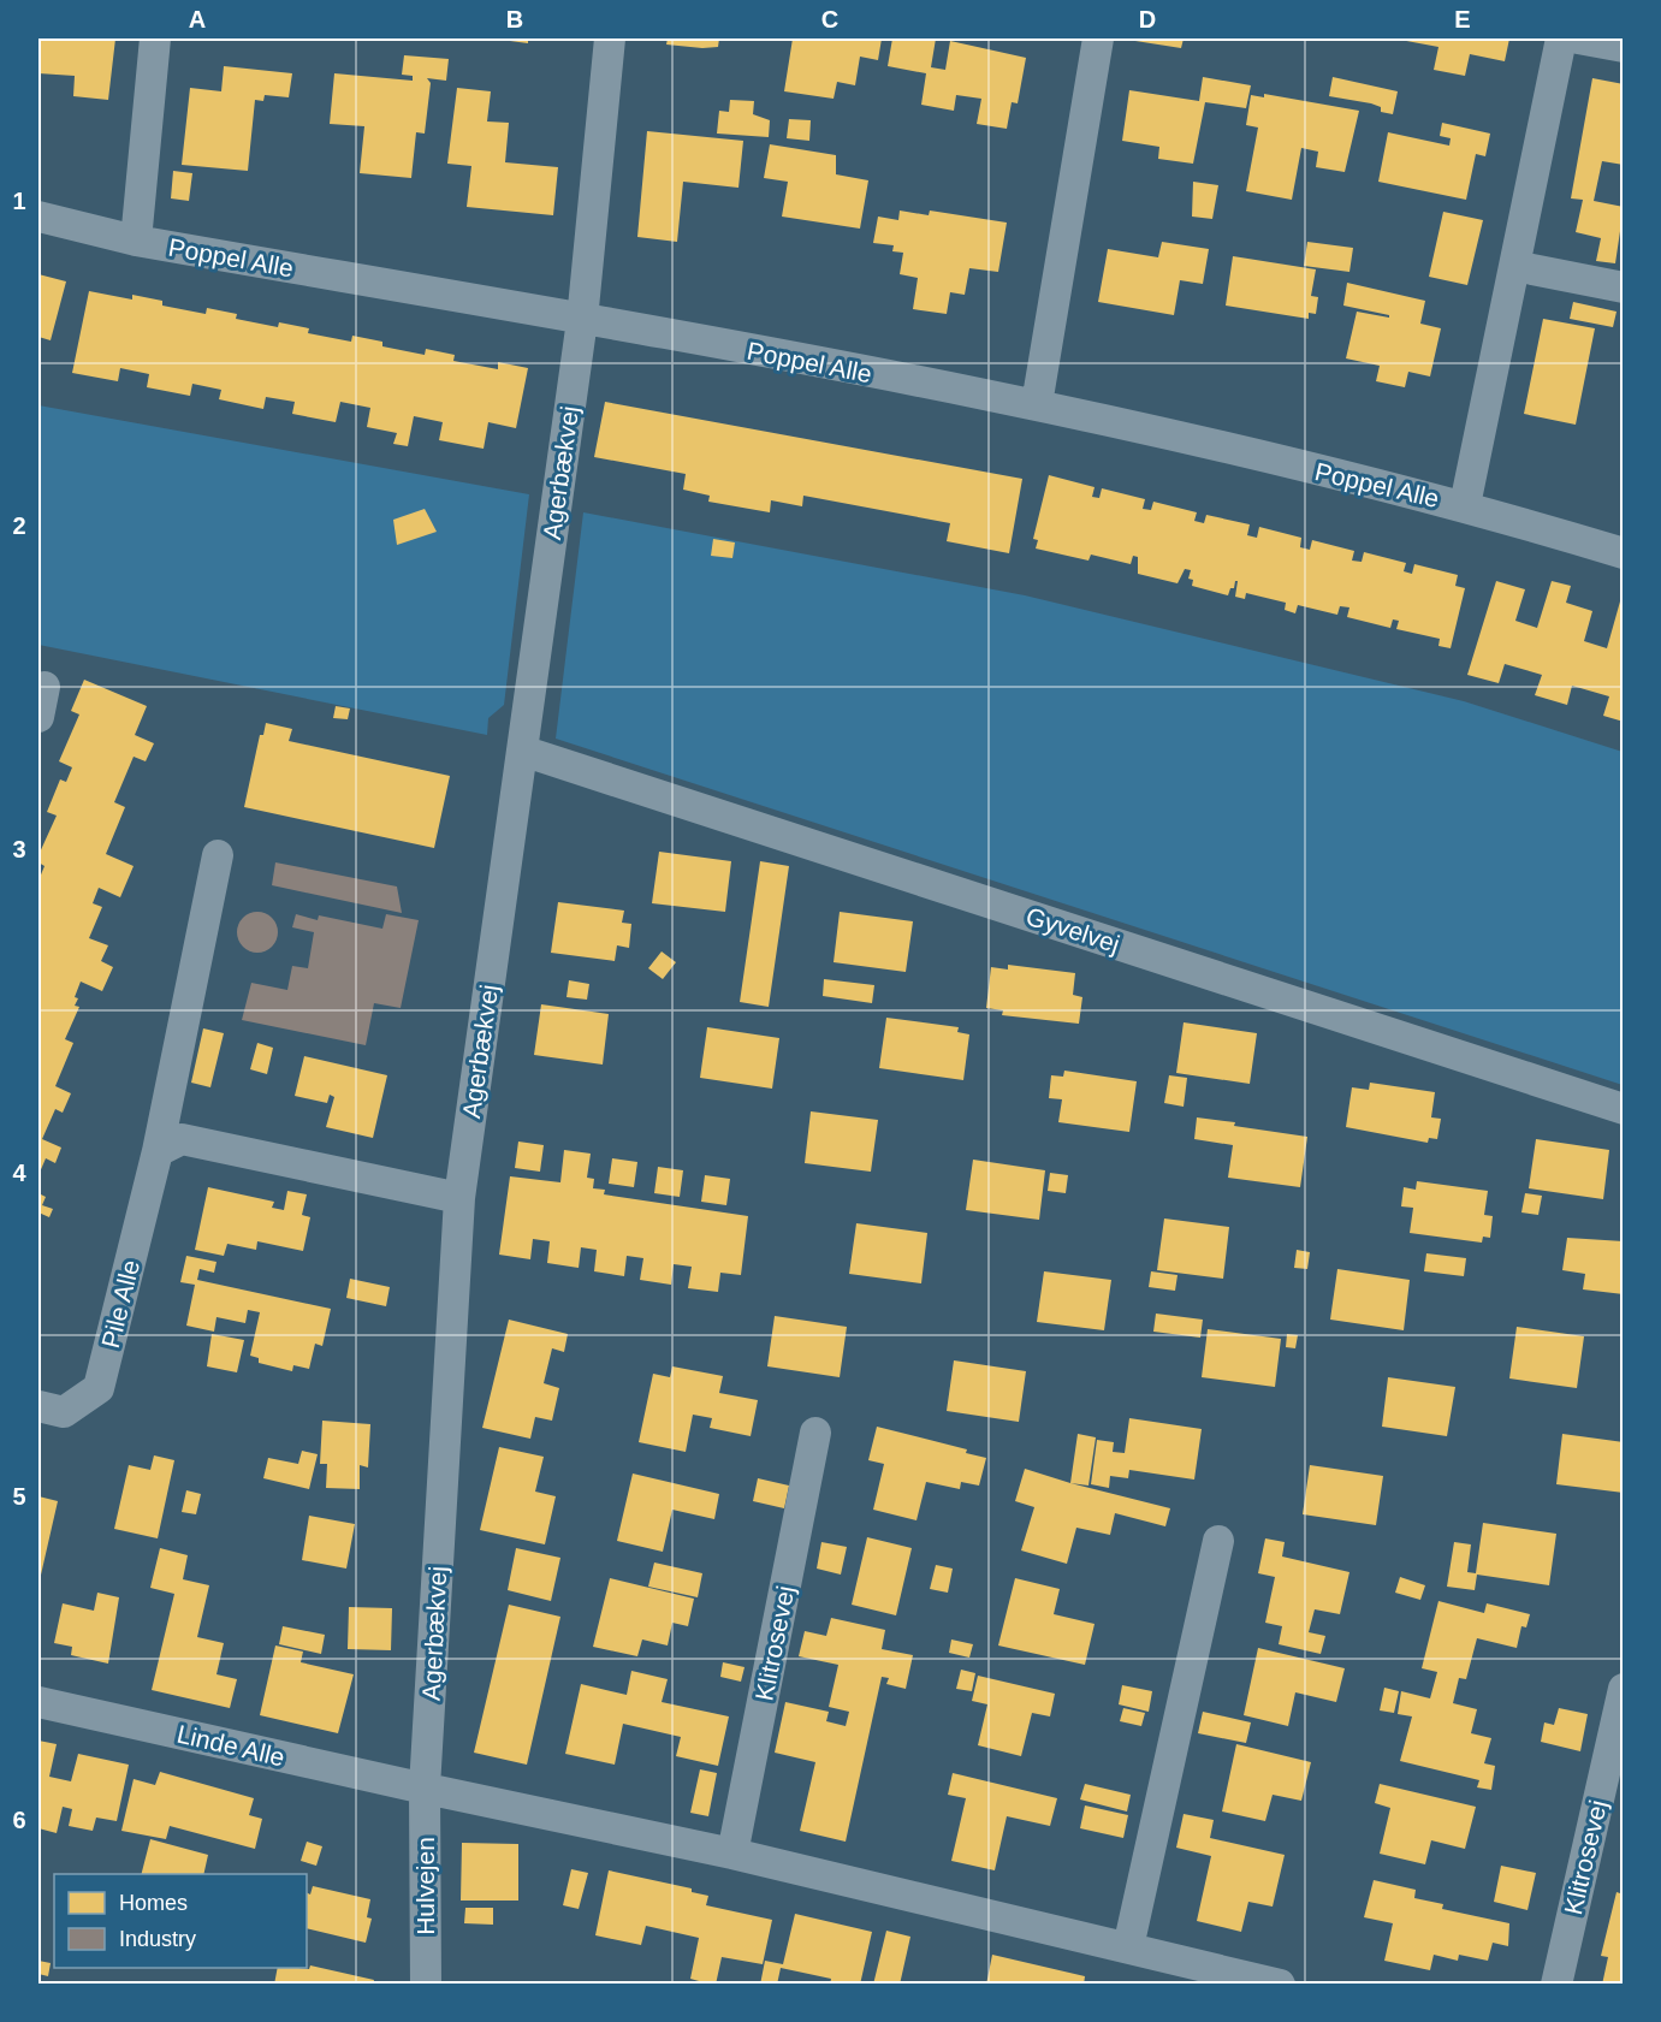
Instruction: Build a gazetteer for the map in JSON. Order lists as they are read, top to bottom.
{
  "streets": {
    "street": [
      "Poppel Alle",
      "Agerbækvej",
      "Gyvelvej",
      "Pile Alle",
      "Klitrosevej",
      "Linde Alle",
      "Hulvejen"
    ]
  },
  "crossings": [
    ["Poppel Alle", "Agerbækvej"],
    ["Agerbækvej", "Gyvelvej"],
    ["Agerbækvej", "Linde Alle"],
    ["Agerbækvej", "Hulvejen"],
    ["Linde Alle", "Hulvejen"]
  ],
  "legend": ["Homes", "Industry"],
  "grid": {
    "columns": [
      "A",
      "B",
      "C",
      "D",
      "E"
    ],
    "rows": [
      "1",
      "2",
      "3",
      "4",
      "5",
      "6"
    ]
  }
}
